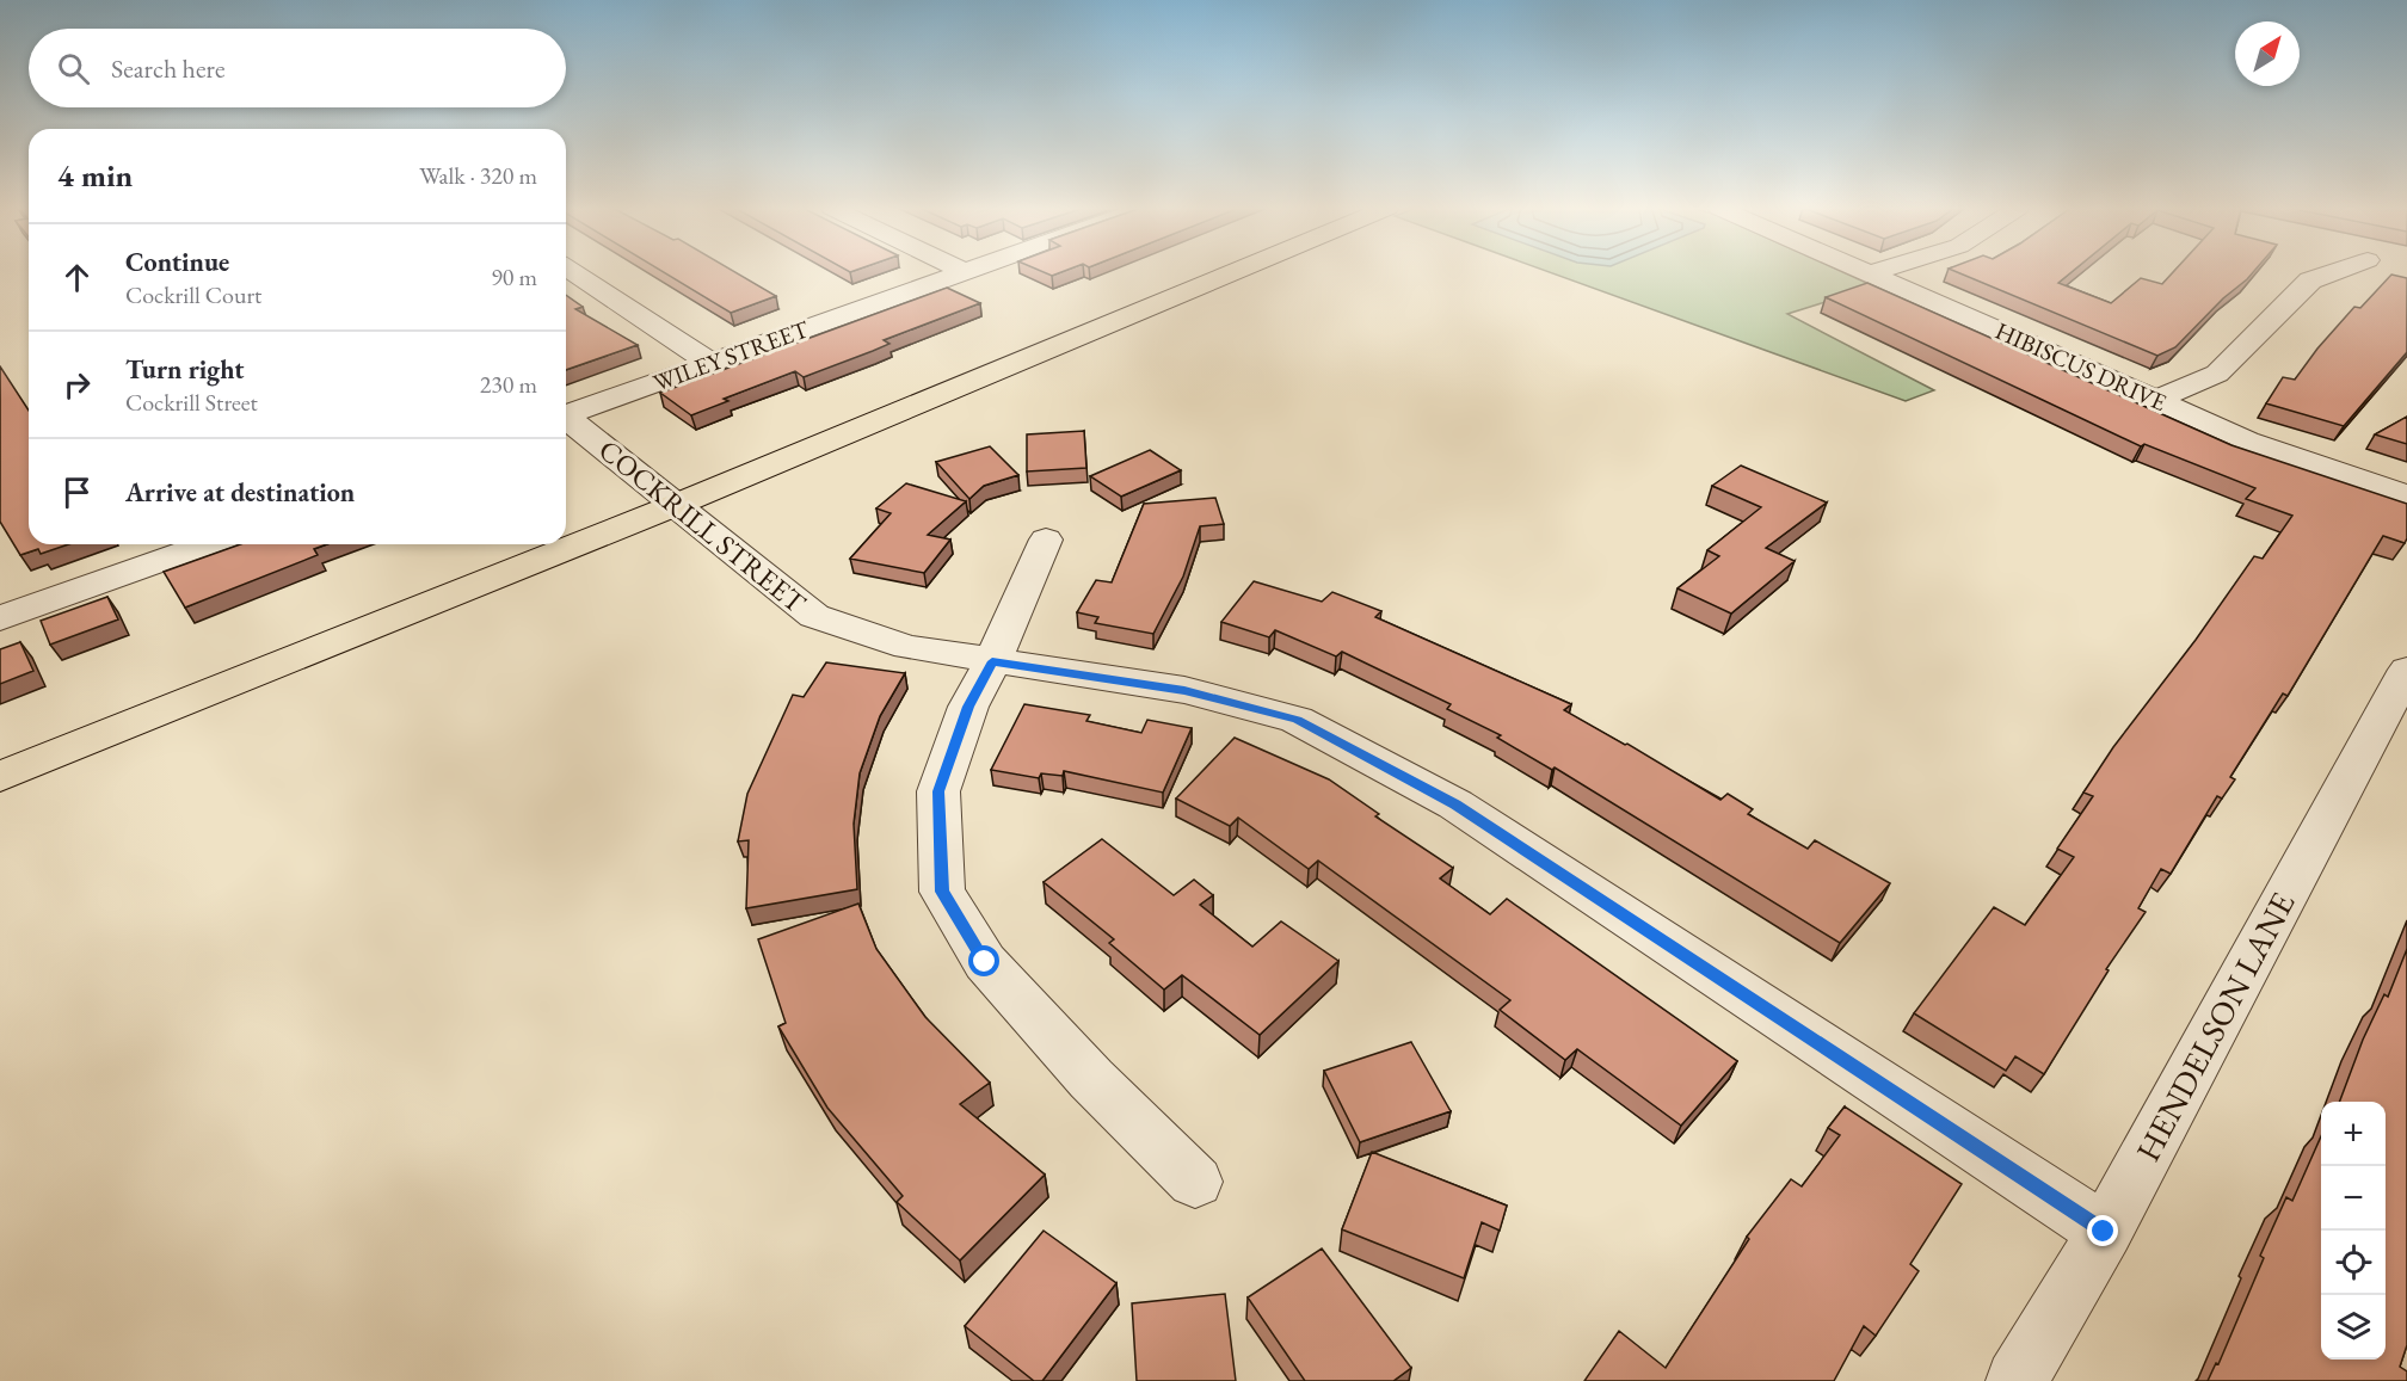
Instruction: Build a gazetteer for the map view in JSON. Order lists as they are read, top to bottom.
{
  "streets": {
    "street": [
      "WILEY STREET",
      "HIBISCUS DRIVE",
      "COCKRILL STREET",
      "HENDELSON LANE"
    ]
  },
  "crossings": [
    ["COCKRILL STREET", "HENDELSON LANE"]
  ],
  "north": "top right",
  "page": {
    "search": "Search here",
    "heading": ["4 min", "Walk · 320 m"],
    "list": [
      ["Continue", "Cockrill Court", "90 m"],
      ["Turn right", "Cockrill Street", "230 m"],
      "Arrive at destination"
    ],
    "map_buttons": ["+", "−"]
  }
}
